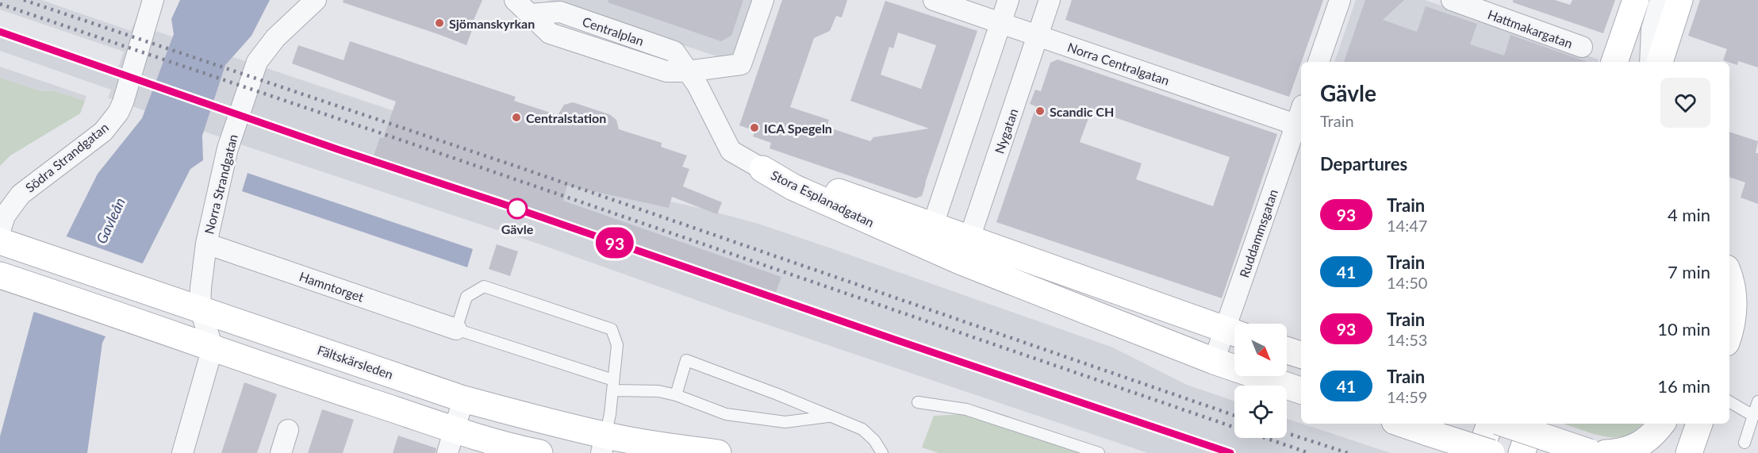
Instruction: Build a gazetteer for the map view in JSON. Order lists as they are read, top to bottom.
{
  "streets": {
    "main road": ["Stora Esplanadgatan", "Fältskärsleden"],
    "street": [
      "Hattmakargatan",
      "Centralplan",
      "Norra Centralgatan",
      "Nygatan",
      "Södra Strandgatan",
      "Norra Strandgatan",
      "Ruddammsgatan",
      "Hamntorget"
    ]
  },
  "crossings": [
    ["Centralplan", "Stora Esplanadgatan"],
    ["Norra Centralgatan", "Nygatan"],
    ["Norra Centralgatan", "Ruddammsgatan"],
    ["Nygatan", "Stora Esplanadgatan"],
    ["Norra Strandgatan", "Hamntorget"],
    ["Norra Strandgatan", "Fältskärsleden"],
    ["Stora Esplanadgatan", "Ruddammsgatan"]
  ],
  "water": ["Gavleån"],
  "places": [
    "Sjömanskyrkan",
    "Scandic CH",
    "Centralstation",
    "ICA Spegeln",
    "Gävle"
  ],
  "north": "bottom right",
  "page": {
    "on_map": "93",
    "heading": [
      ["Gävle", "Train"],
      "Departures"
    ],
    "list": [
      {
        "mark": "93",
        "name": "Train",
        "note": "14:47",
        "value": "4 min"
      },
      {
        "mark": "41",
        "name": "Train",
        "note": "14:50",
        "value": "7 min"
      },
      {
        "mark": "93",
        "name": "Train",
        "note": "14:53",
        "value": "10 min"
      },
      {
        "mark": "41",
        "name": "Train",
        "note": "14:59",
        "value": "16 min"
      }
    ]
  }
}
